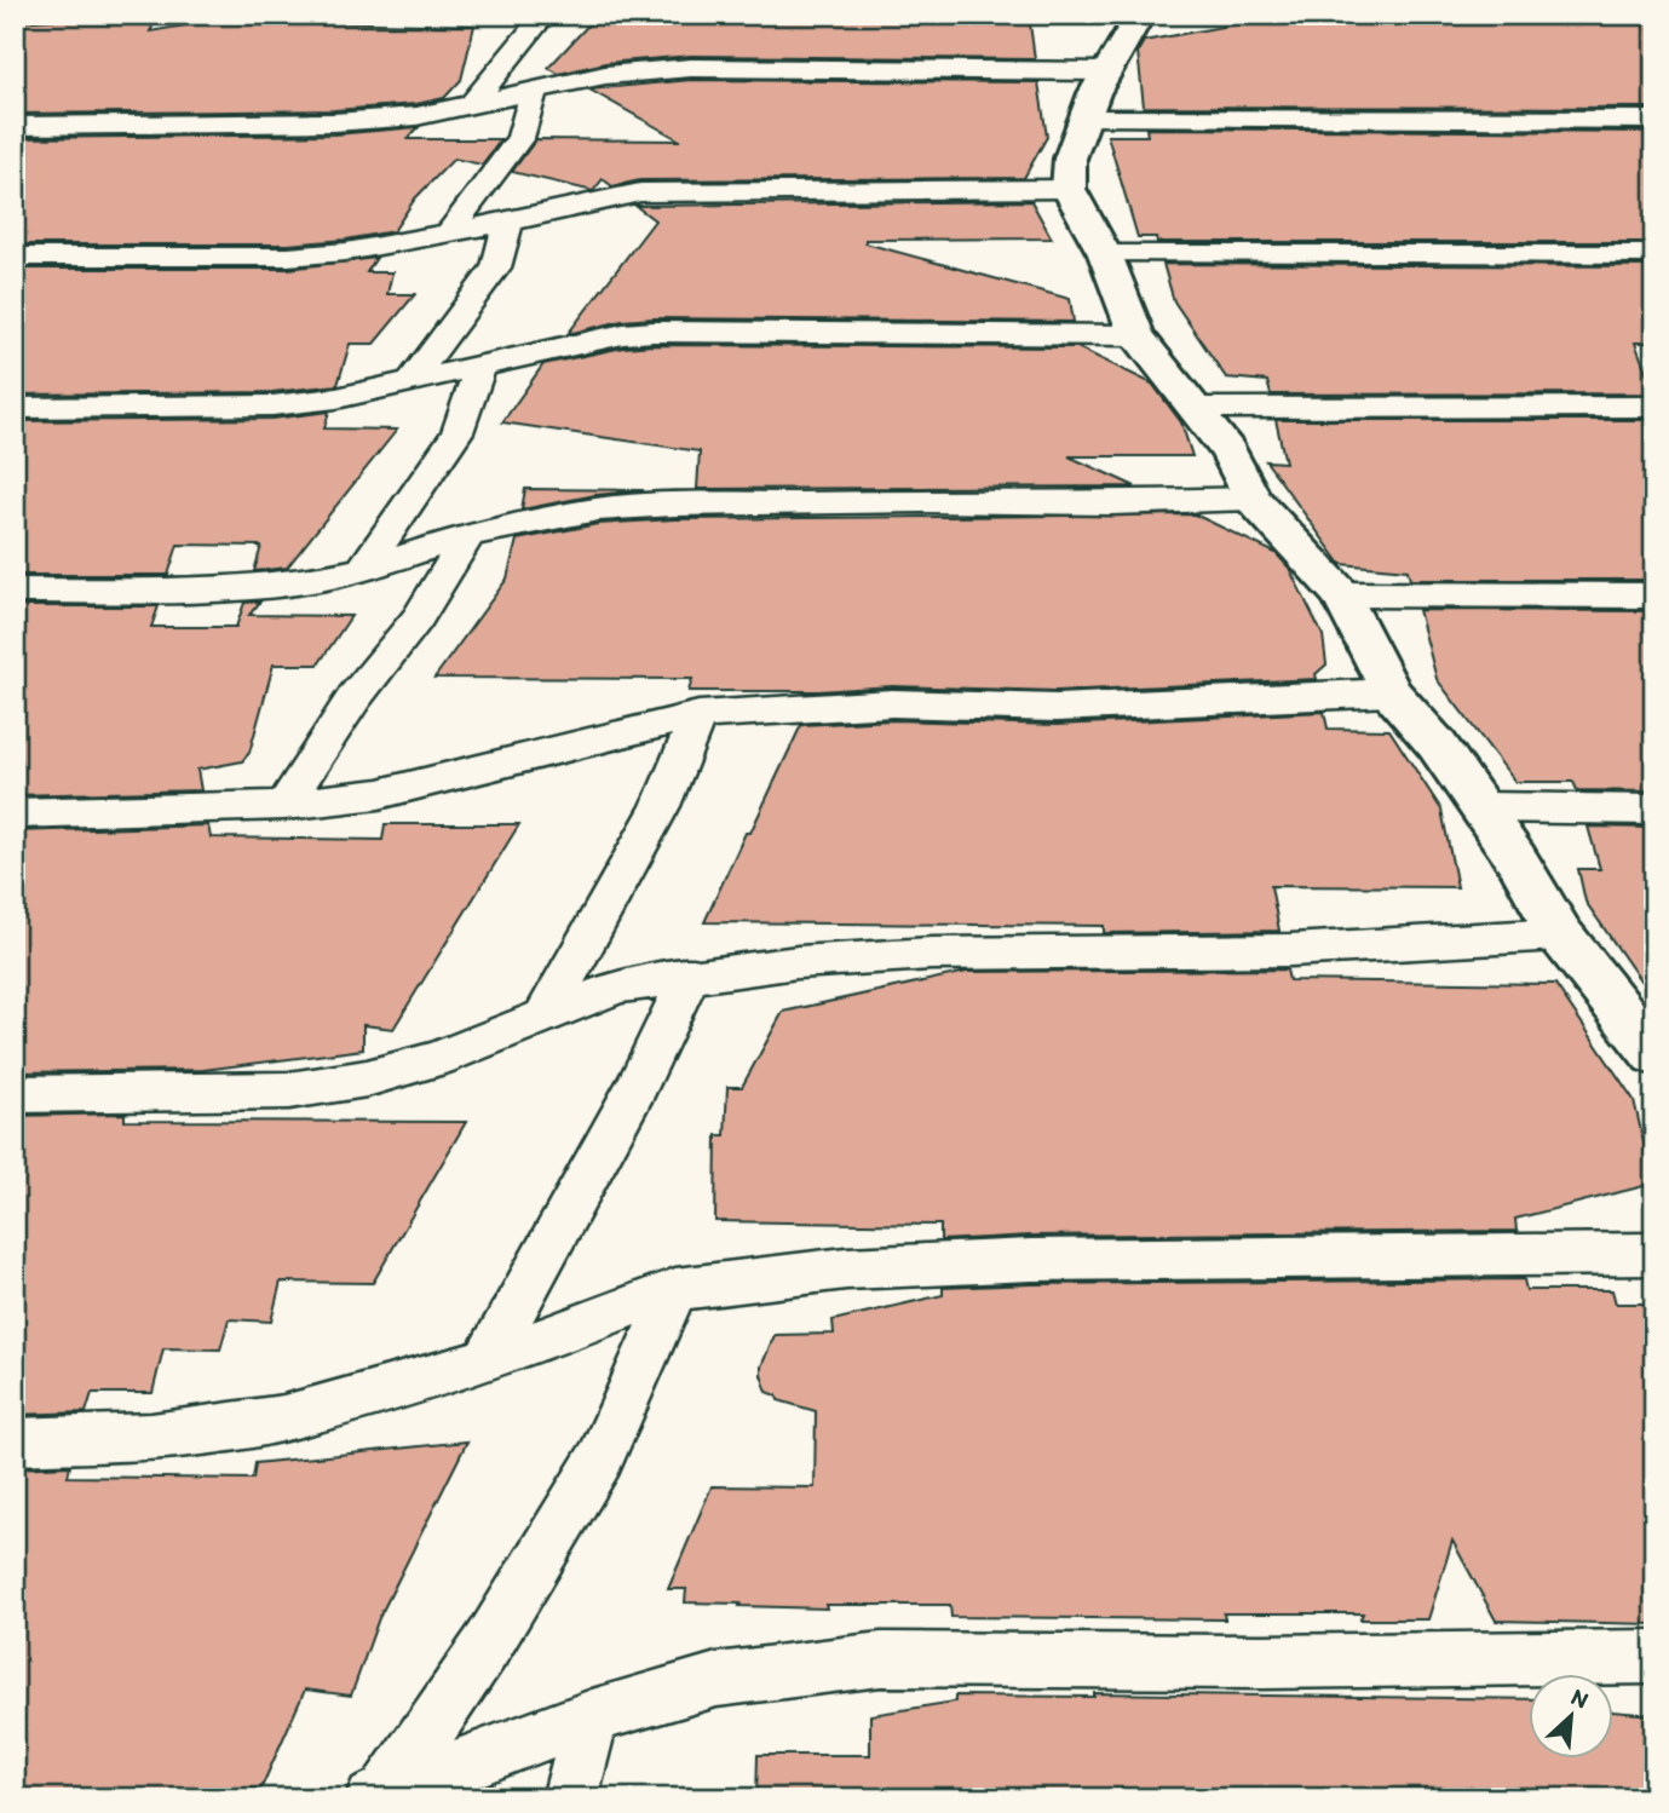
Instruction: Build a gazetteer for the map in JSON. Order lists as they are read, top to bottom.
{
  "north": "top right"
}
